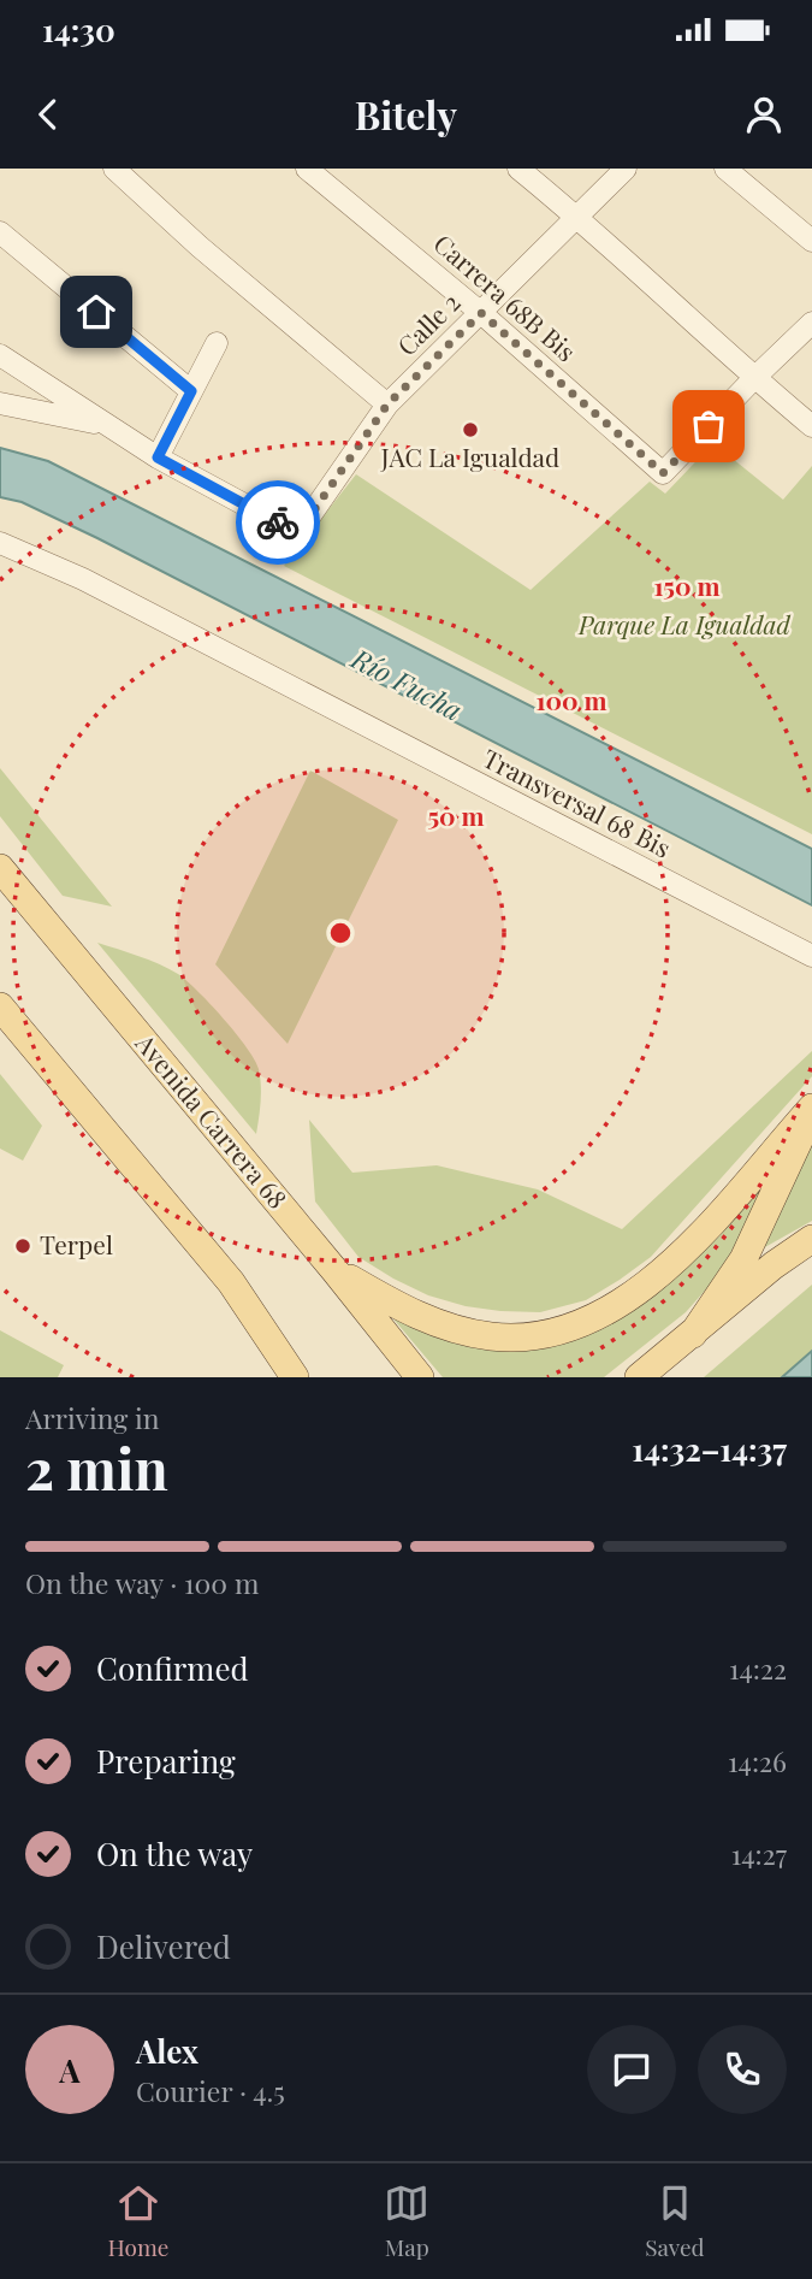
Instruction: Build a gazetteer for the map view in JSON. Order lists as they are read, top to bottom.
{
  "streets": {
    "main road": ["Avenida Carrera 68"],
    "street": ["Carrera 68B Bis", "Calle 2", "Transversal 68 Bis"]
  },
  "crossings": [
    ["Carrera 68B Bis", "Calle 2"]
  ],
  "water": ["Río Fucha"],
  "parks": ["Parque La Igualdad"],
  "places": ["JAC La Igualdad", "Terpel"],
  "page": {
    "status": "14:30",
    "header": "Bitely",
    "heading": ["2 min", "Arriving in", "14:32–14:37"],
    "panel": ["Alex", "Courier · 4.5"],
    "bar": "On the way · 100 m",
    "list": [
      ["Confirmed", "14:22"],
      ["Preparing", "14:26"],
      ["On the way", "14:27"],
      "Delivered"
    ],
    "round": "A",
    "tabs": ["Home", "Map", "Saved"]
  },
  "rings": ["150 m", "100 m", "50 m"]
}
